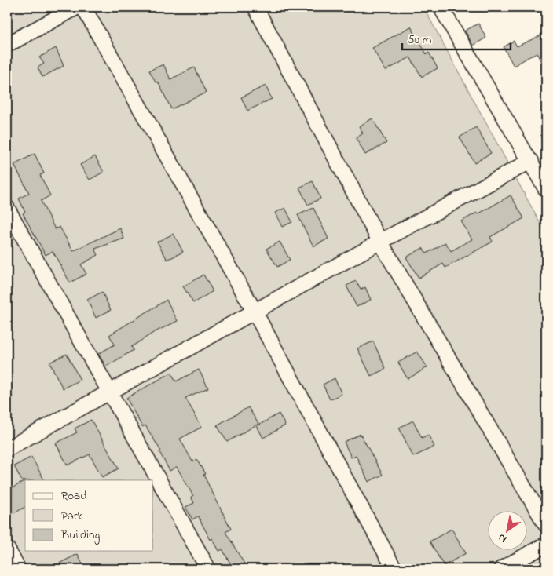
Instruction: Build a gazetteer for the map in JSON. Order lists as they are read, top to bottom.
{
  "legend": ["Road", "Park", "Building"],
  "scale_bar": "50 m",
  "north": "bottom left"
}
